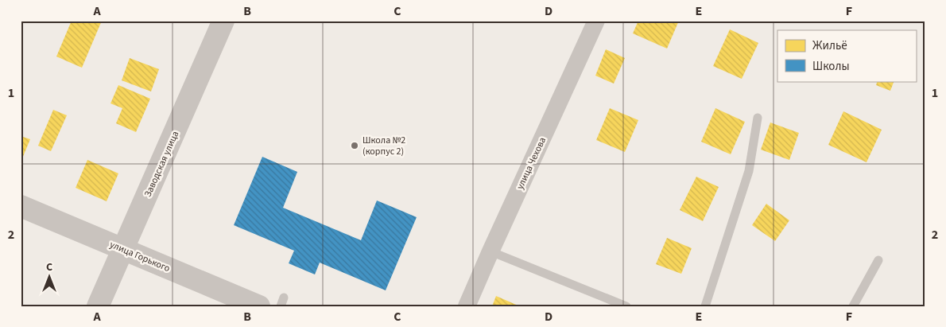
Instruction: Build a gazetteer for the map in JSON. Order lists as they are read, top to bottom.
{
  "streets": {
    "street": ["улица Чехова", "Заводская улица", "улица Горького"]
  },
  "crossings": [
    ["Заводская улица", "улица Горького"]
  ],
  "places": ["Школа №2 (корпус 2)"],
  "legend": ["Жильё", "Школы"],
  "north": "top",
  "grid": {
    "columns": [
      "A",
      "B",
      "C",
      "D",
      "E",
      "F"
    ],
    "rows": ["1", "2"]
  }
}
